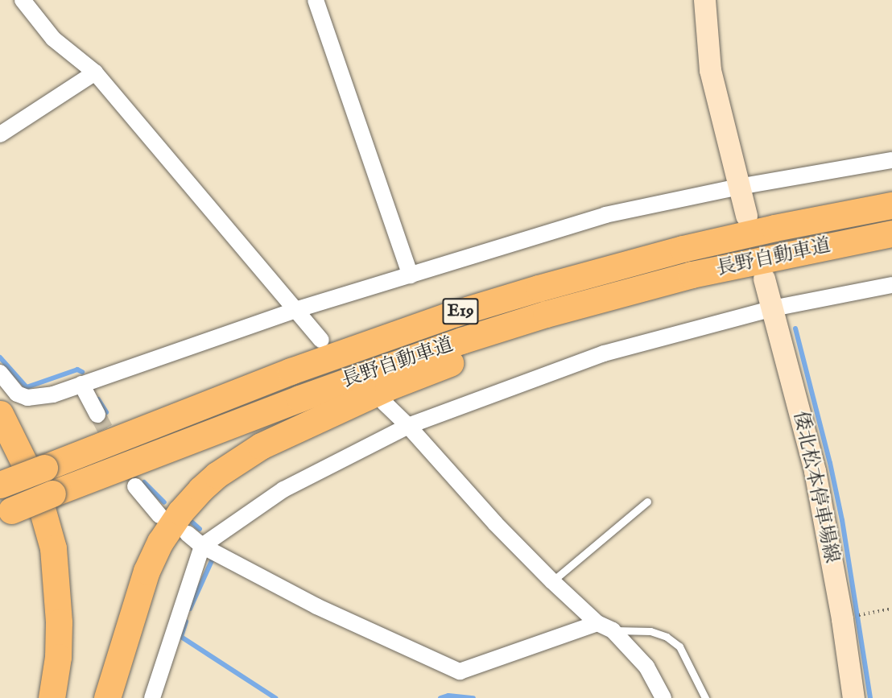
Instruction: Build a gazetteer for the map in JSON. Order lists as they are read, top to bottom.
{
  "streets": {
    "highway": ["長野自動車道", "E19"],
    "main road": ["倭北松本停車場線"]
  }
}
